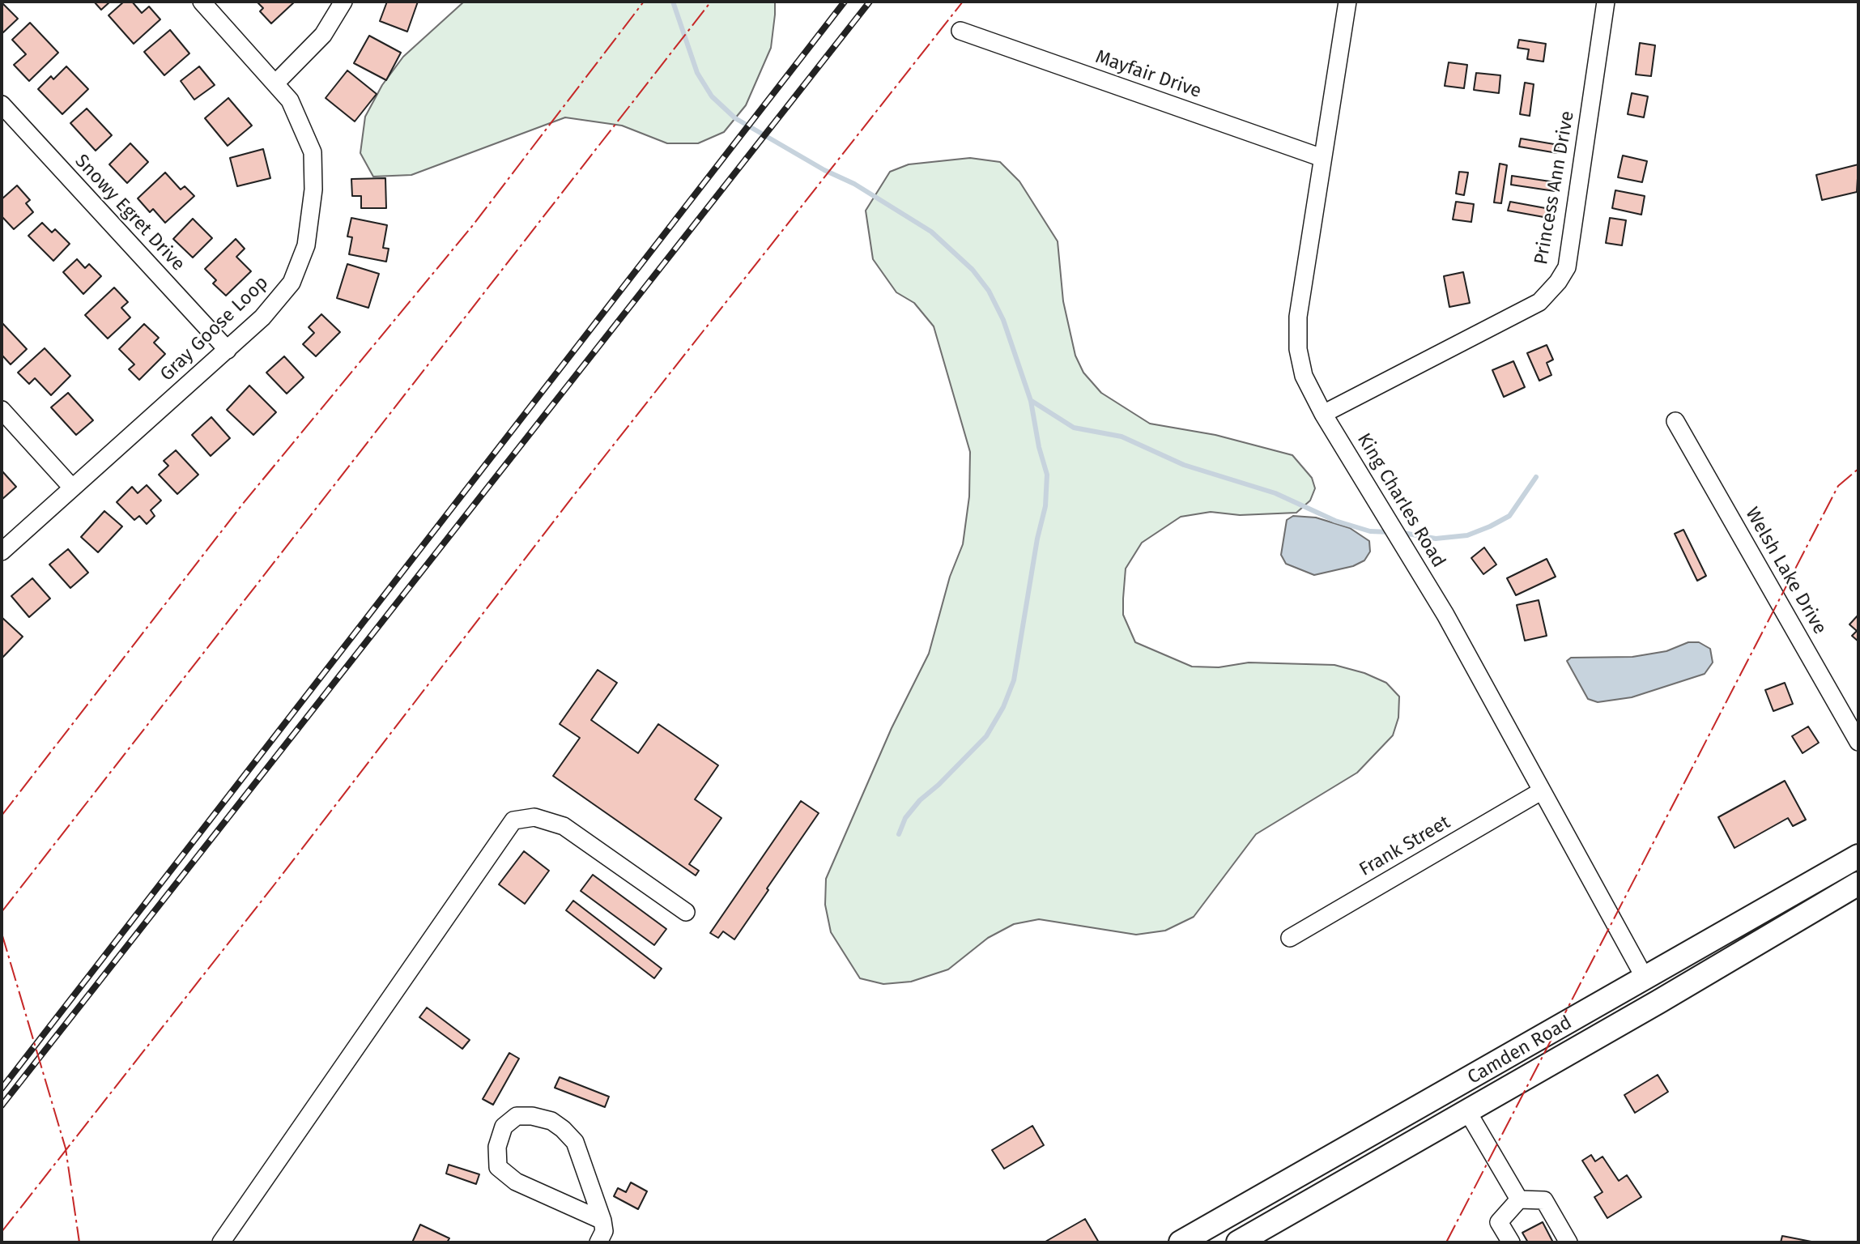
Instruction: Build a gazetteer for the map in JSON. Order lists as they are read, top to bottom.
{
  "streets": {
    "main road": ["Camden Road"],
    "street": [
      "Mayfair Drive",
      "Princess Ann Drive",
      "Snowy Egret Drive",
      "Gray Goose Loop",
      "King Charles Road",
      "Welsh Lake Drive",
      "Frank Street"
    ]
  },
  "crossings": [
    ["Mayfair Drive", "King Charles Road"],
    ["Princess Ann Drive", "King Charles Road"],
    ["Snowy Egret Drive", "Gray Goose Loop"],
    ["King Charles Road", "Frank Street"],
    ["King Charles Road", "Camden Road"]
  ]
}
